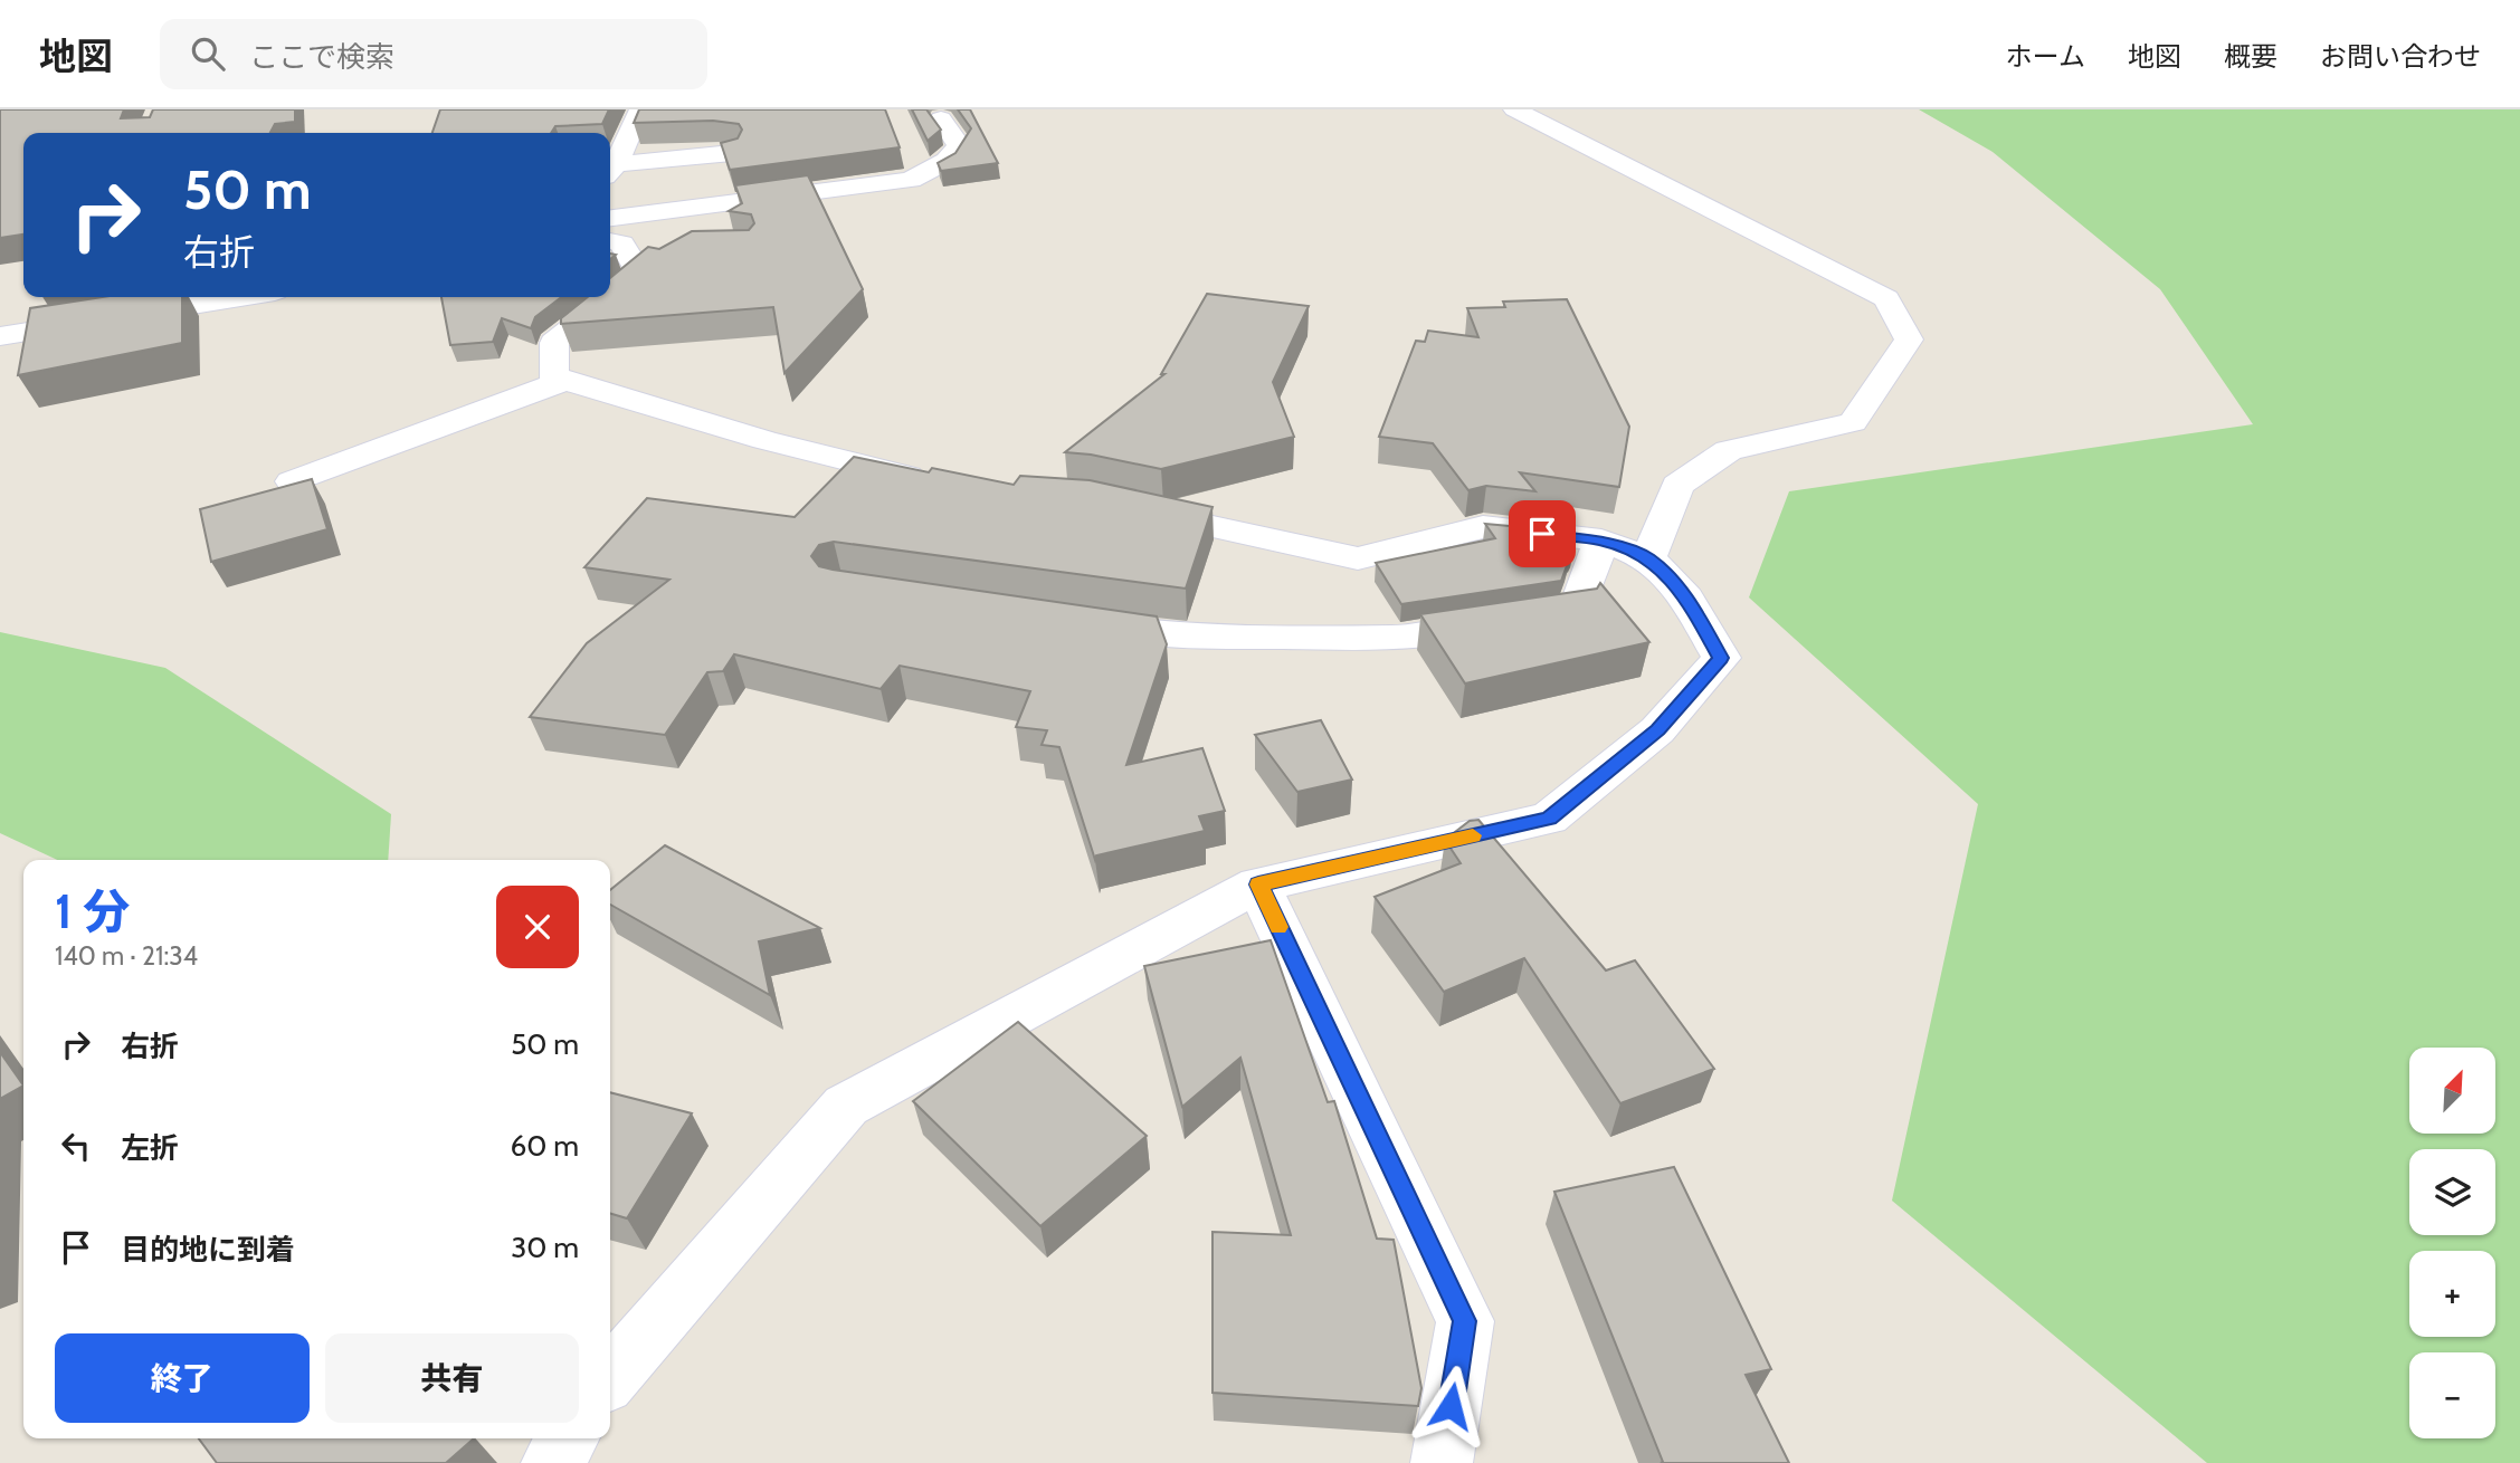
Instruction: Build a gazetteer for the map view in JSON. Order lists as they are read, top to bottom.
{
  "north": "top right",
  "page": {
    "header": "地図",
    "search": "ここで検索",
    "nav": [
      "ホーム",
      "地図",
      "概要",
      "お問い合わせ"
    ],
    "turn": ["50 m", "右折"],
    "heading": ["1 分", "140 m · 21:34"],
    "list": [
      {
        "name": "右折",
        "value": "50 m"
      },
      {
        "name": "左折",
        "value": "60 m"
      },
      {
        "name": "目的地に到着",
        "value": "30 m"
      }
    ],
    "map_buttons": ["+", "−"],
    "buttons": ["終了", "共有"]
  }
}
